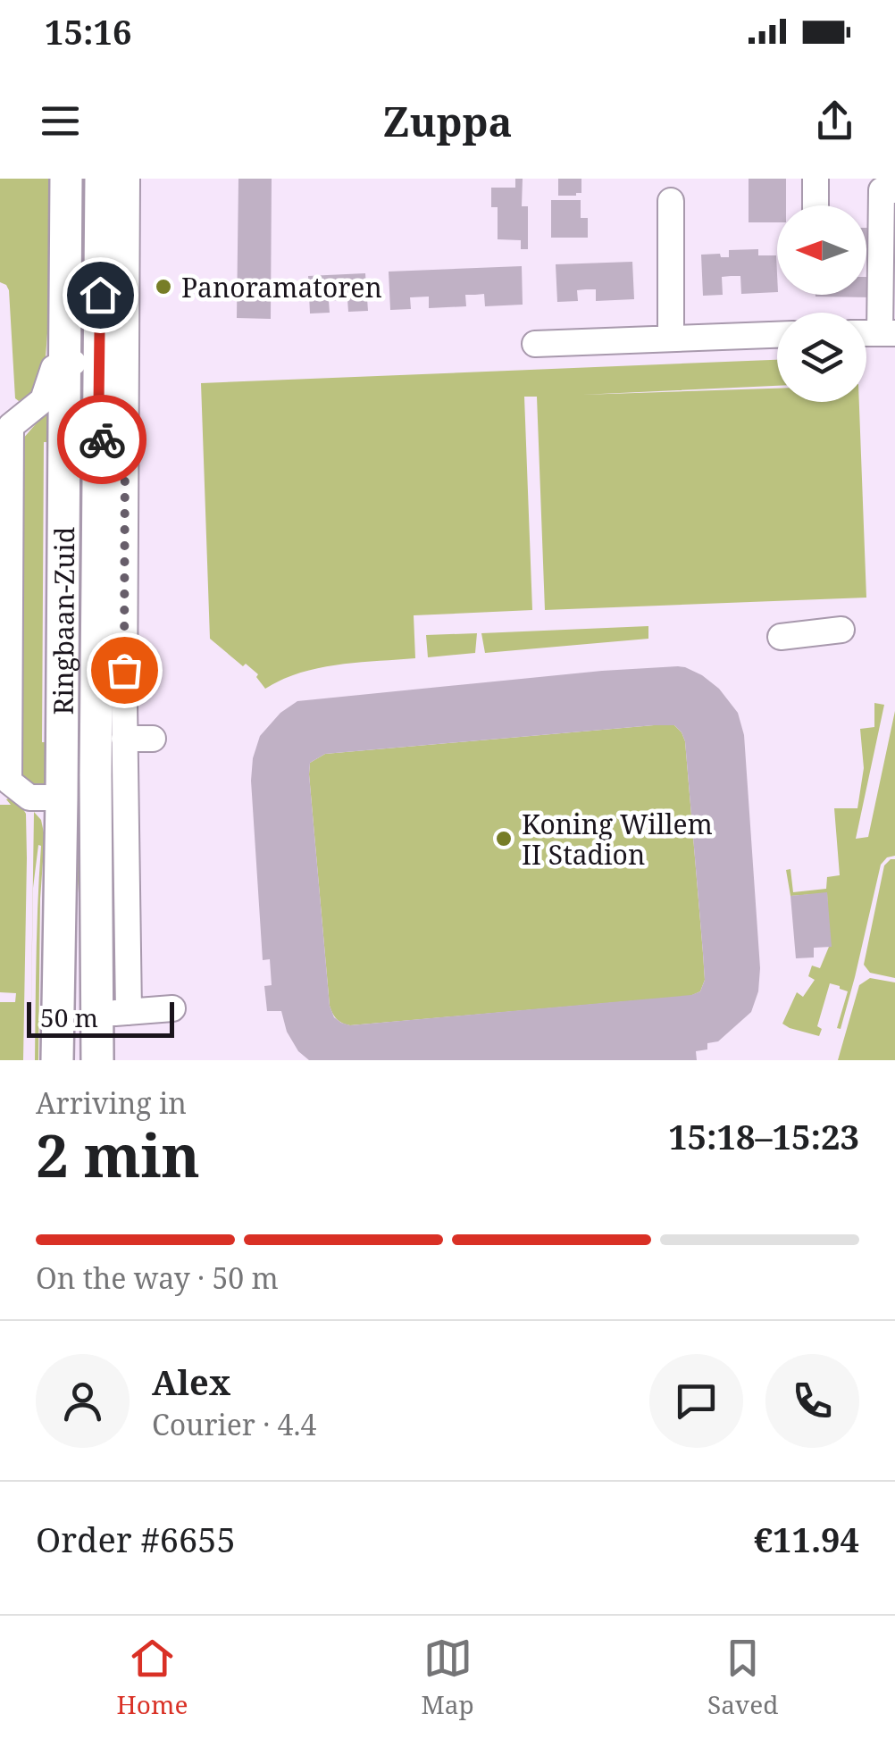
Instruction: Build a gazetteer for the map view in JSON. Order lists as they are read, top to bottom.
{
  "streets": {
    "main road": ["Ringbaan-Zuid"]
  },
  "places": ["Panoramatoren", "Koning Willem II Stadion"],
  "scale_bar": "50 m",
  "north": "left",
  "page": {
    "status": "15:16",
    "header": "Zuppa",
    "scale": "50 m",
    "heading": ["2 min", "Arriving in", "15:18–15:23"],
    "panel": [
      "Alex",
      "Courier · 4.4",
      "Order #6655",
      "€11.94"
    ],
    "bar": "On the way · 50 m",
    "tabs": ["Home", "Map", "Saved"]
  }
}
